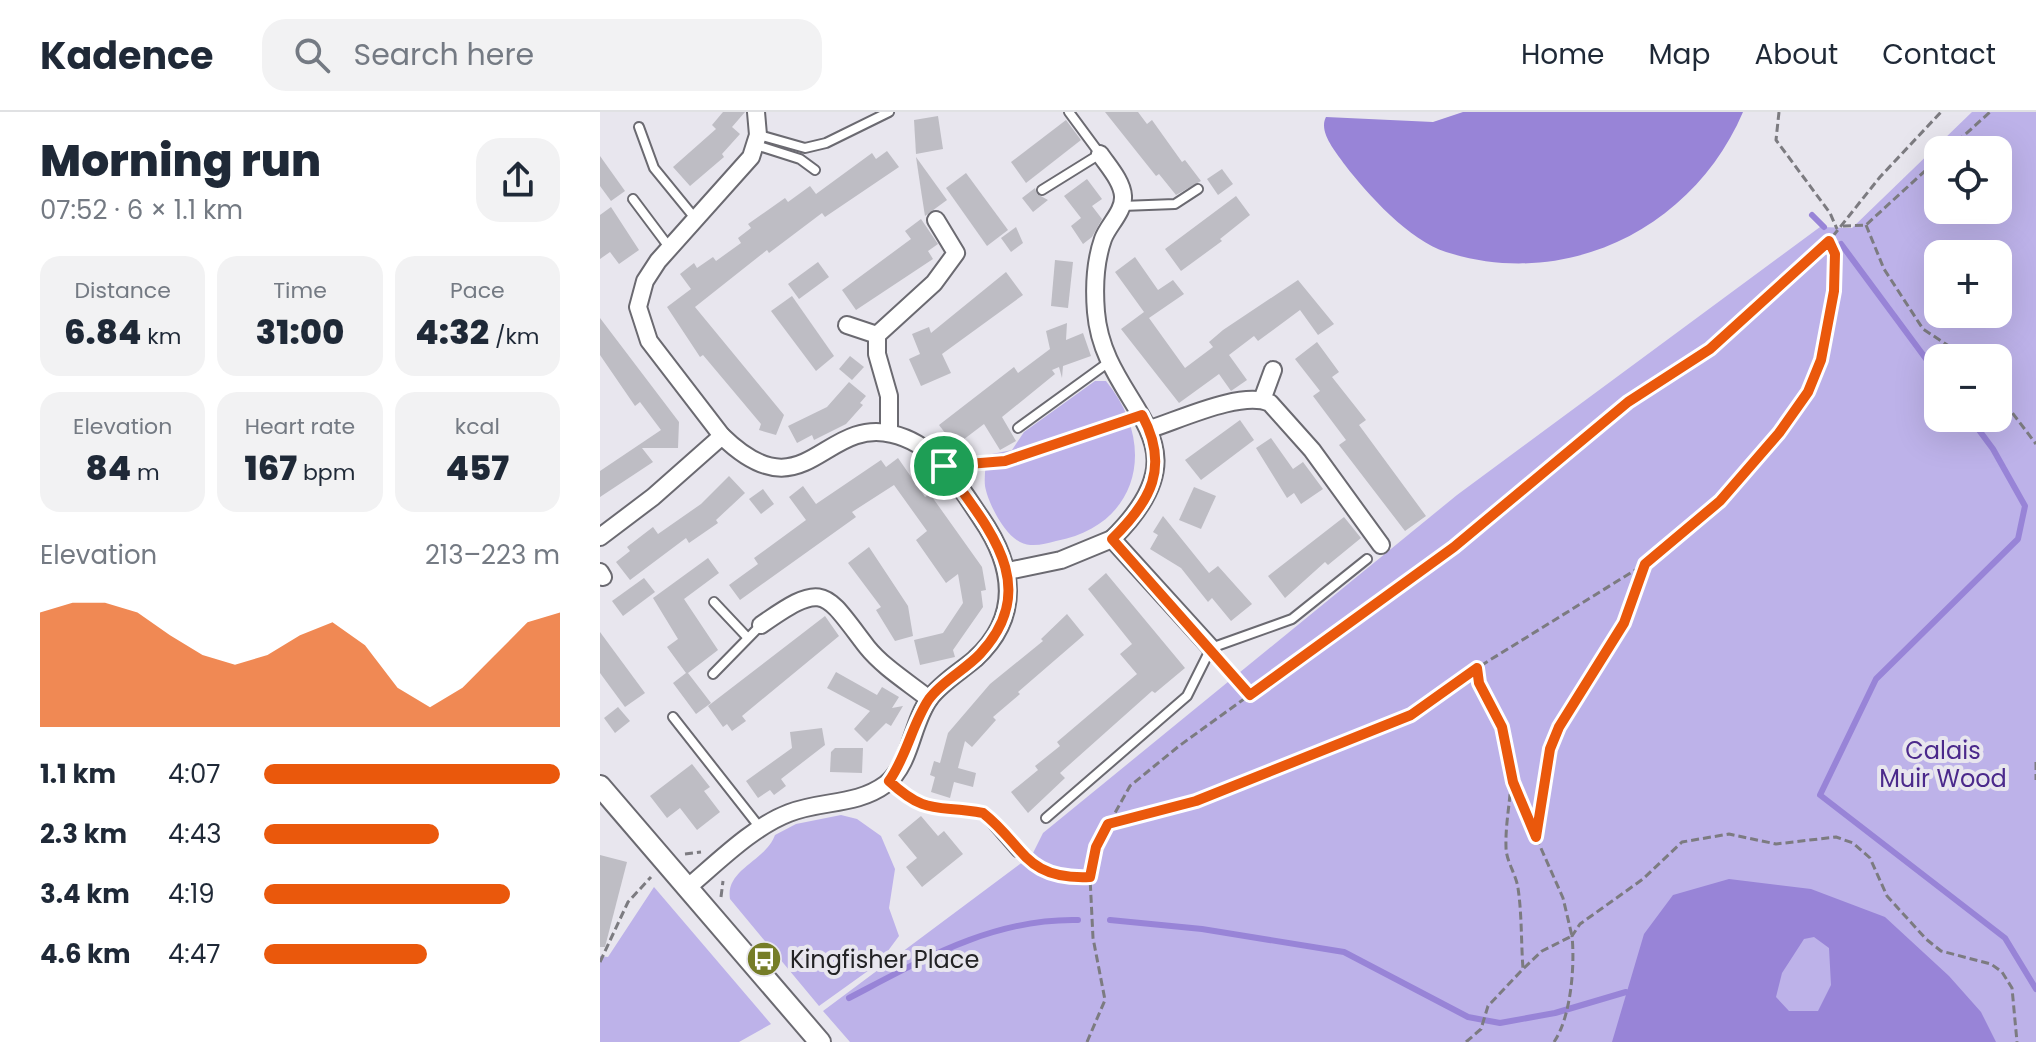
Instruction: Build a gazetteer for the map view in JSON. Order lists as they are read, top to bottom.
{
  "parks": ["Calais Muir Wood"],
  "places": {
    "bus stop": ["Kingfisher Place"]
  },
  "page": {
    "header": "Kadence",
    "search": "Search here",
    "nav": [
      "Home",
      "Map",
      "About",
      "Contact"
    ],
    "heading": ["Morning run", "07:52 · 6 × 1.1 km"],
    "map_buttons": ["+", "−"],
    "stats": [
      ["Distance", "6.84 km"],
      ["Time", "31:00"],
      ["Pace", "4:32 /km"],
      ["Elevation", "84 m"],
      ["Heart rate", "167 bpm"],
      ["kcal", "457"]
    ],
    "chart": ["Elevation", "213–223 m"],
    "list": [
      {
        "name": "1.1 km",
        "note": "4:07"
      },
      {
        "name": "2.3 km",
        "note": "4:43"
      },
      {
        "name": "3.4 km",
        "note": "4:19"
      },
      {
        "name": "4.6 km",
        "note": "4:47"
      }
    ]
  }
}
